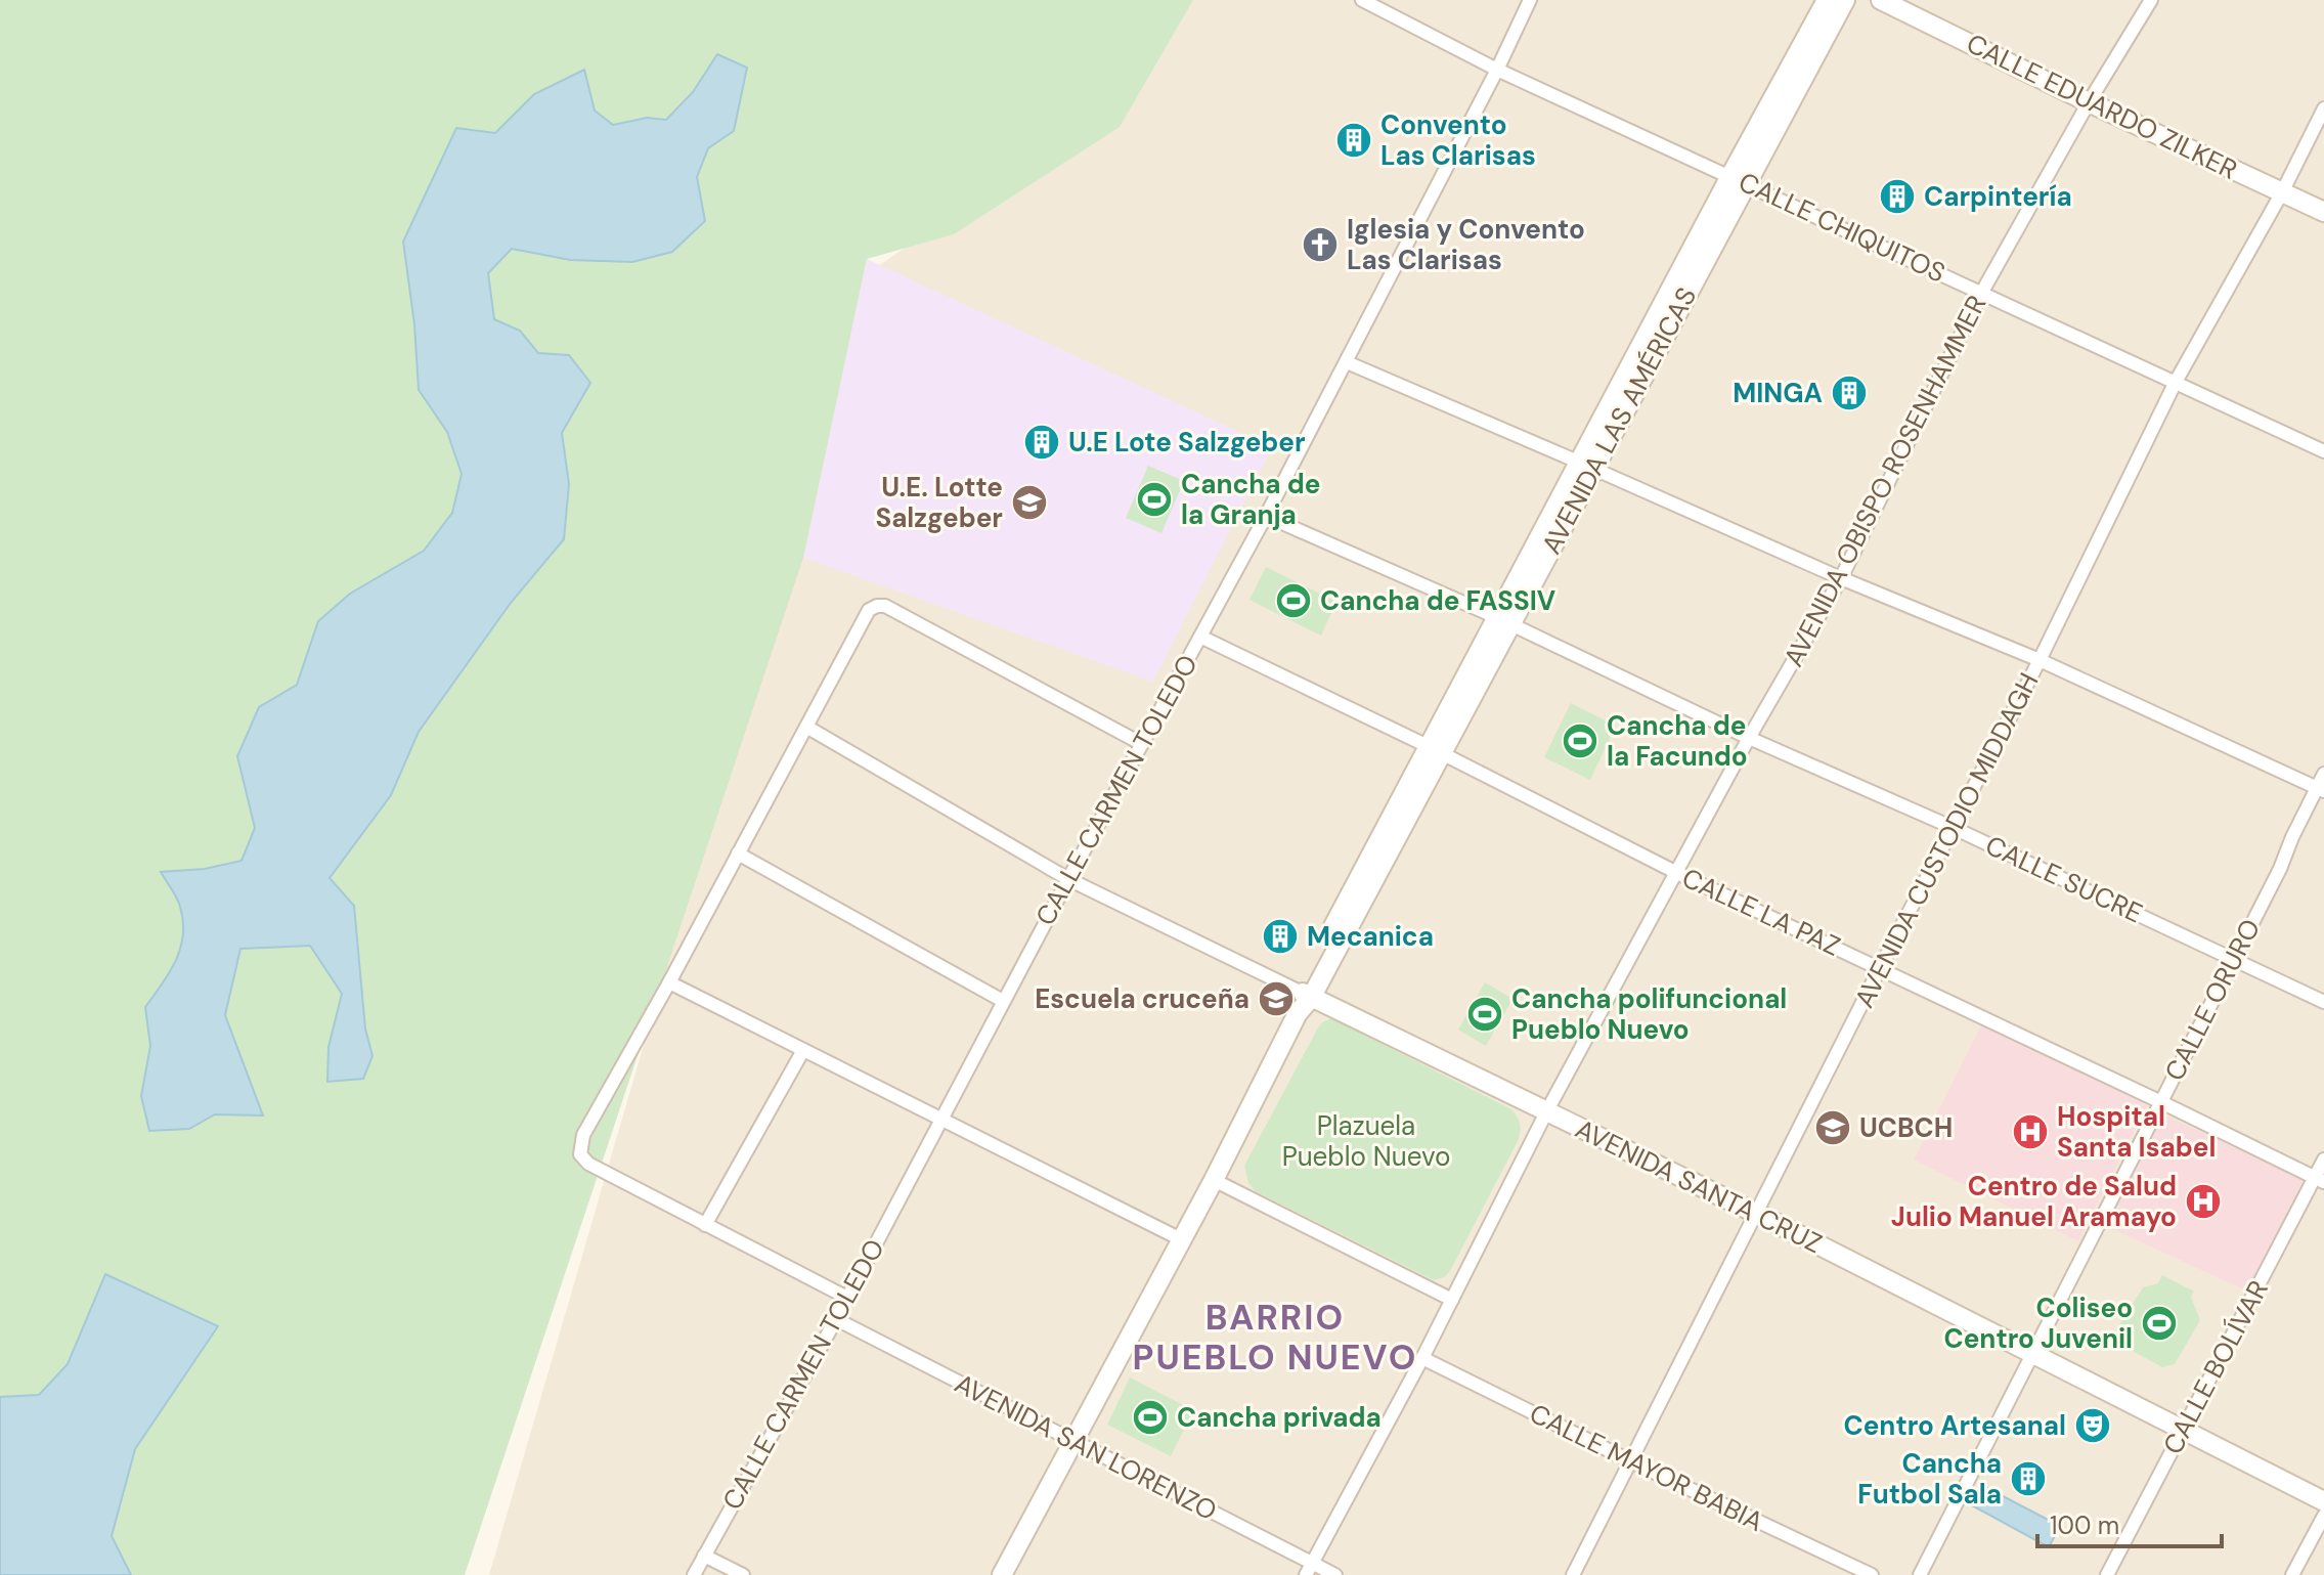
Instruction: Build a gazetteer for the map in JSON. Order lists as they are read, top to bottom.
{
  "streets": {
    "main road": ["CALLE EDUARDO ZILKER", "AVENIDA LAS AMÉRICAS", "AVENIDA SANTA CRUZ"],
    "street": [
      "CALLE CHIQUITOS",
      "AVENIDA OBISPO ROSENHAMMER",
      "CALLE CARMEN TOLEDO",
      "AVENIDA CUSTODIO MIDDAGH",
      "CALLE SUCRE",
      "CALLE LA PAZ",
      "CALLE ORURO",
      "CALLE BOLÍVAR",
      "AVENIDA SAN LORENZO",
      "CALLE MAYOR BABIA"
    ]
  },
  "crossings": [
    ["CALLE EDUARDO ZILKER", "AVENIDA OBISPO ROSENHAMMER"],
    ["CALLE EDUARDO ZILKER", "AVENIDA CUSTODIO MIDDAGH"],
    ["CALLE CHIQUITOS", "AVENIDA LAS AMÉRICAS"],
    ["CALLE CHIQUITOS", "AVENIDA OBISPO ROSENHAMMER"],
    ["CALLE CHIQUITOS", "CALLE CARMEN TOLEDO"],
    ["CALLE CHIQUITOS", "AVENIDA CUSTODIO MIDDAGH"],
    ["AVENIDA LAS AMÉRICAS", "CALLE SUCRE"],
    ["AVENIDA LAS AMÉRICAS", "CALLE LA PAZ"],
    ["AVENIDA LAS AMÉRICAS", "AVENIDA SANTA CRUZ"],
    ["AVENIDA LAS AMÉRICAS", "AVENIDA SAN LORENZO"],
    ["AVENIDA OBISPO ROSENHAMMER", "CALLE SUCRE"],
    ["AVENIDA OBISPO ROSENHAMMER", "CALLE LA PAZ"],
    ["AVENIDA OBISPO ROSENHAMMER", "AVENIDA SANTA CRUZ"],
    ["AVENIDA OBISPO ROSENHAMMER", "AVENIDA SAN LORENZO"],
    ["AVENIDA OBISPO ROSENHAMMER", "CALLE MAYOR BABIA"],
    ["CALLE CARMEN TOLEDO", "CALLE SUCRE"],
    ["CALLE CARMEN TOLEDO", "CALLE LA PAZ"],
    ["CALLE CARMEN TOLEDO", "AVENIDA SANTA CRUZ"],
    ["CALLE CARMEN TOLEDO", "AVENIDA SAN LORENZO"],
    ["AVENIDA CUSTODIO MIDDAGH", "CALLE SUCRE"],
    ["AVENIDA CUSTODIO MIDDAGH", "CALLE LA PAZ"],
    ["AVENIDA CUSTODIO MIDDAGH", "AVENIDA SANTA CRUZ"],
    ["AVENIDA CUSTODIO MIDDAGH", "CALLE MAYOR BABIA"],
    ["CALLE SUCRE", "CALLE ORURO"],
    ["CALLE LA PAZ", "CALLE ORURO"],
    ["CALLE LA PAZ", "CALLE BOLÍVAR"],
    ["CALLE ORURO", "AVENIDA SANTA CRUZ"],
    ["AVENIDA SANTA CRUZ", "CALLE BOLÍVAR"]
  ],
  "districts": ["BARRIO PUEBLO NUEVO"],
  "parks": ["Plazuela Pueblo Nuevo"],
  "places": {
    "building": [
      "Convento Las Clarisas",
      "Carpintería",
      "MINGA",
      "U.E Lote Salzgeber",
      "Mecanica",
      "Cancha Futbol Sala"
    ],
    "church": ["Iglesia y Convento Las Clarisas"],
    "sports": [
      "Cancha de la Granja",
      "Cancha de FASSIV",
      "Cancha de la Facundo",
      "Cancha polifuncional Pueblo Nuevo",
      "Coliseo Centro Juvenil",
      "Cancha privada"
    ],
    "school or university": ["U.E. Lotte Salzgeber", "Escuela cruceña", "UCBCH"],
    "hospital": ["Hospital Santa Isabel", "Centro de Salud Julio Manuel Aramayo"],
    "theatre": ["Centro Artesanal"]
  },
  "scale_bar": "100 m"
}
